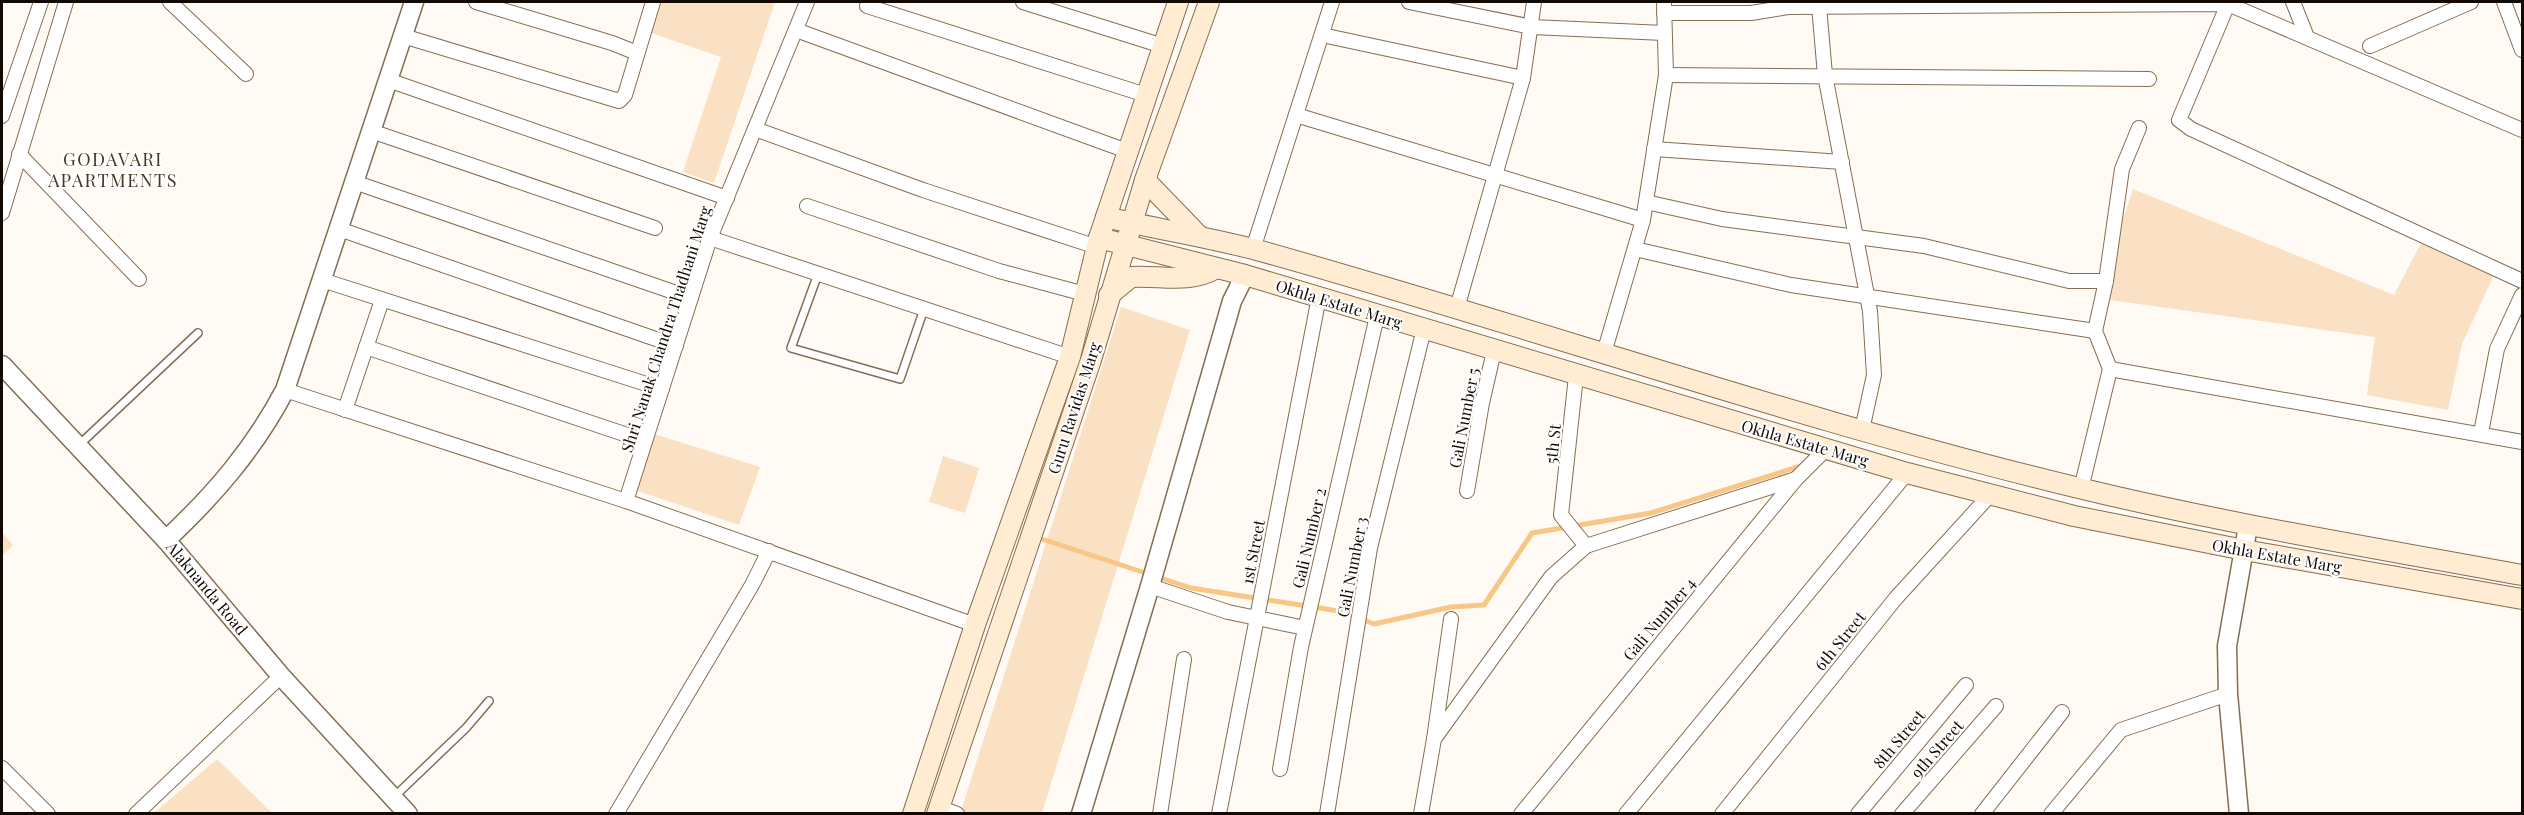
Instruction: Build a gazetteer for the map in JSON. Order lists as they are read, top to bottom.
{
  "streets": {
    "main road": ["Okhla Estate Marg", "Guru Ravidas Marg"],
    "street": [
      "Shri Nanak Chandra Thadhani Marg",
      "Gali Number 5",
      "5th St",
      "Gali Number 2",
      "1st Street",
      "Gali Number 3",
      "Alaknanda Road",
      "Gali Number 4",
      "6th Street",
      "8th Street",
      "9th Street"
    ]
  },
  "crossings": [
    ["Okhla Estate Marg", "Guru Ravidas Marg"],
    ["Okhla Estate Marg", "Gali Number 5"],
    ["Okhla Estate Marg", "5th St"],
    ["Okhla Estate Marg", "Gali Number 2"],
    ["Okhla Estate Marg", "1st Street"],
    ["Okhla Estate Marg", "Gali Number 3"],
    ["Okhla Estate Marg", "Gali Number 4"],
    ["Okhla Estate Marg", "6th Street"]
  ],
  "districts": ["GODAVARI APARTMENTS"]
}
